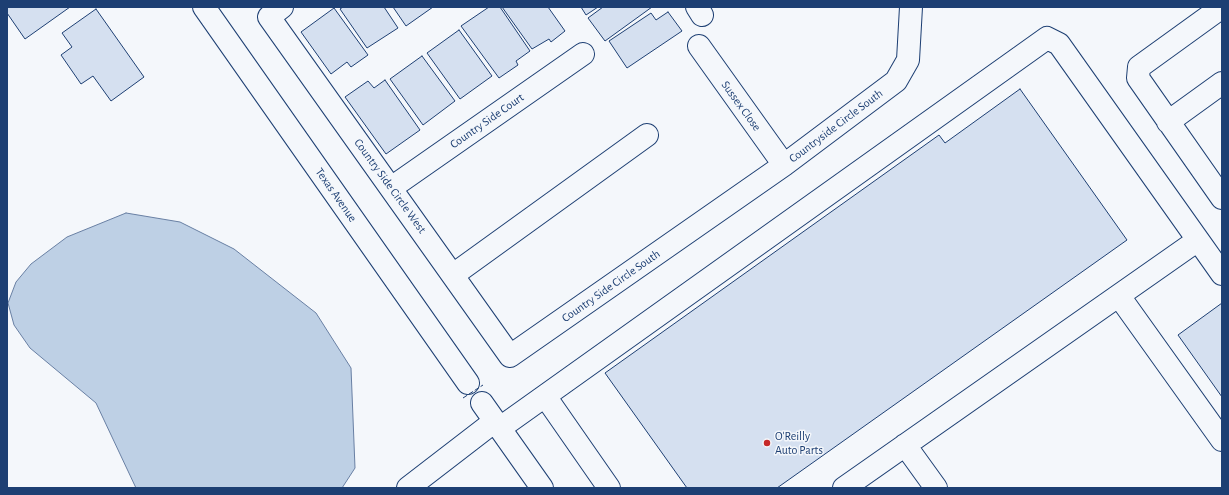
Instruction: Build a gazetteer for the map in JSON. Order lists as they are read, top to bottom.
{
  "streets": {
    "street": [
      "Sussex Close",
      "Country Side Court",
      "Countryside Circle South",
      "Country Side Circle West",
      "Texas Avenue",
      "Country Side Circle South"
    ]
  },
  "crossings": [
    ["Sussex Close", "Countryside Circle South"],
    ["Country Side Court", "Country Side Circle West"],
    ["Countryside Circle South", "Country Side Circle South"],
    ["Country Side Circle West", "Country Side Circle South"]
  ],
  "places": ["O'Reilly Auto Parts"]
}
